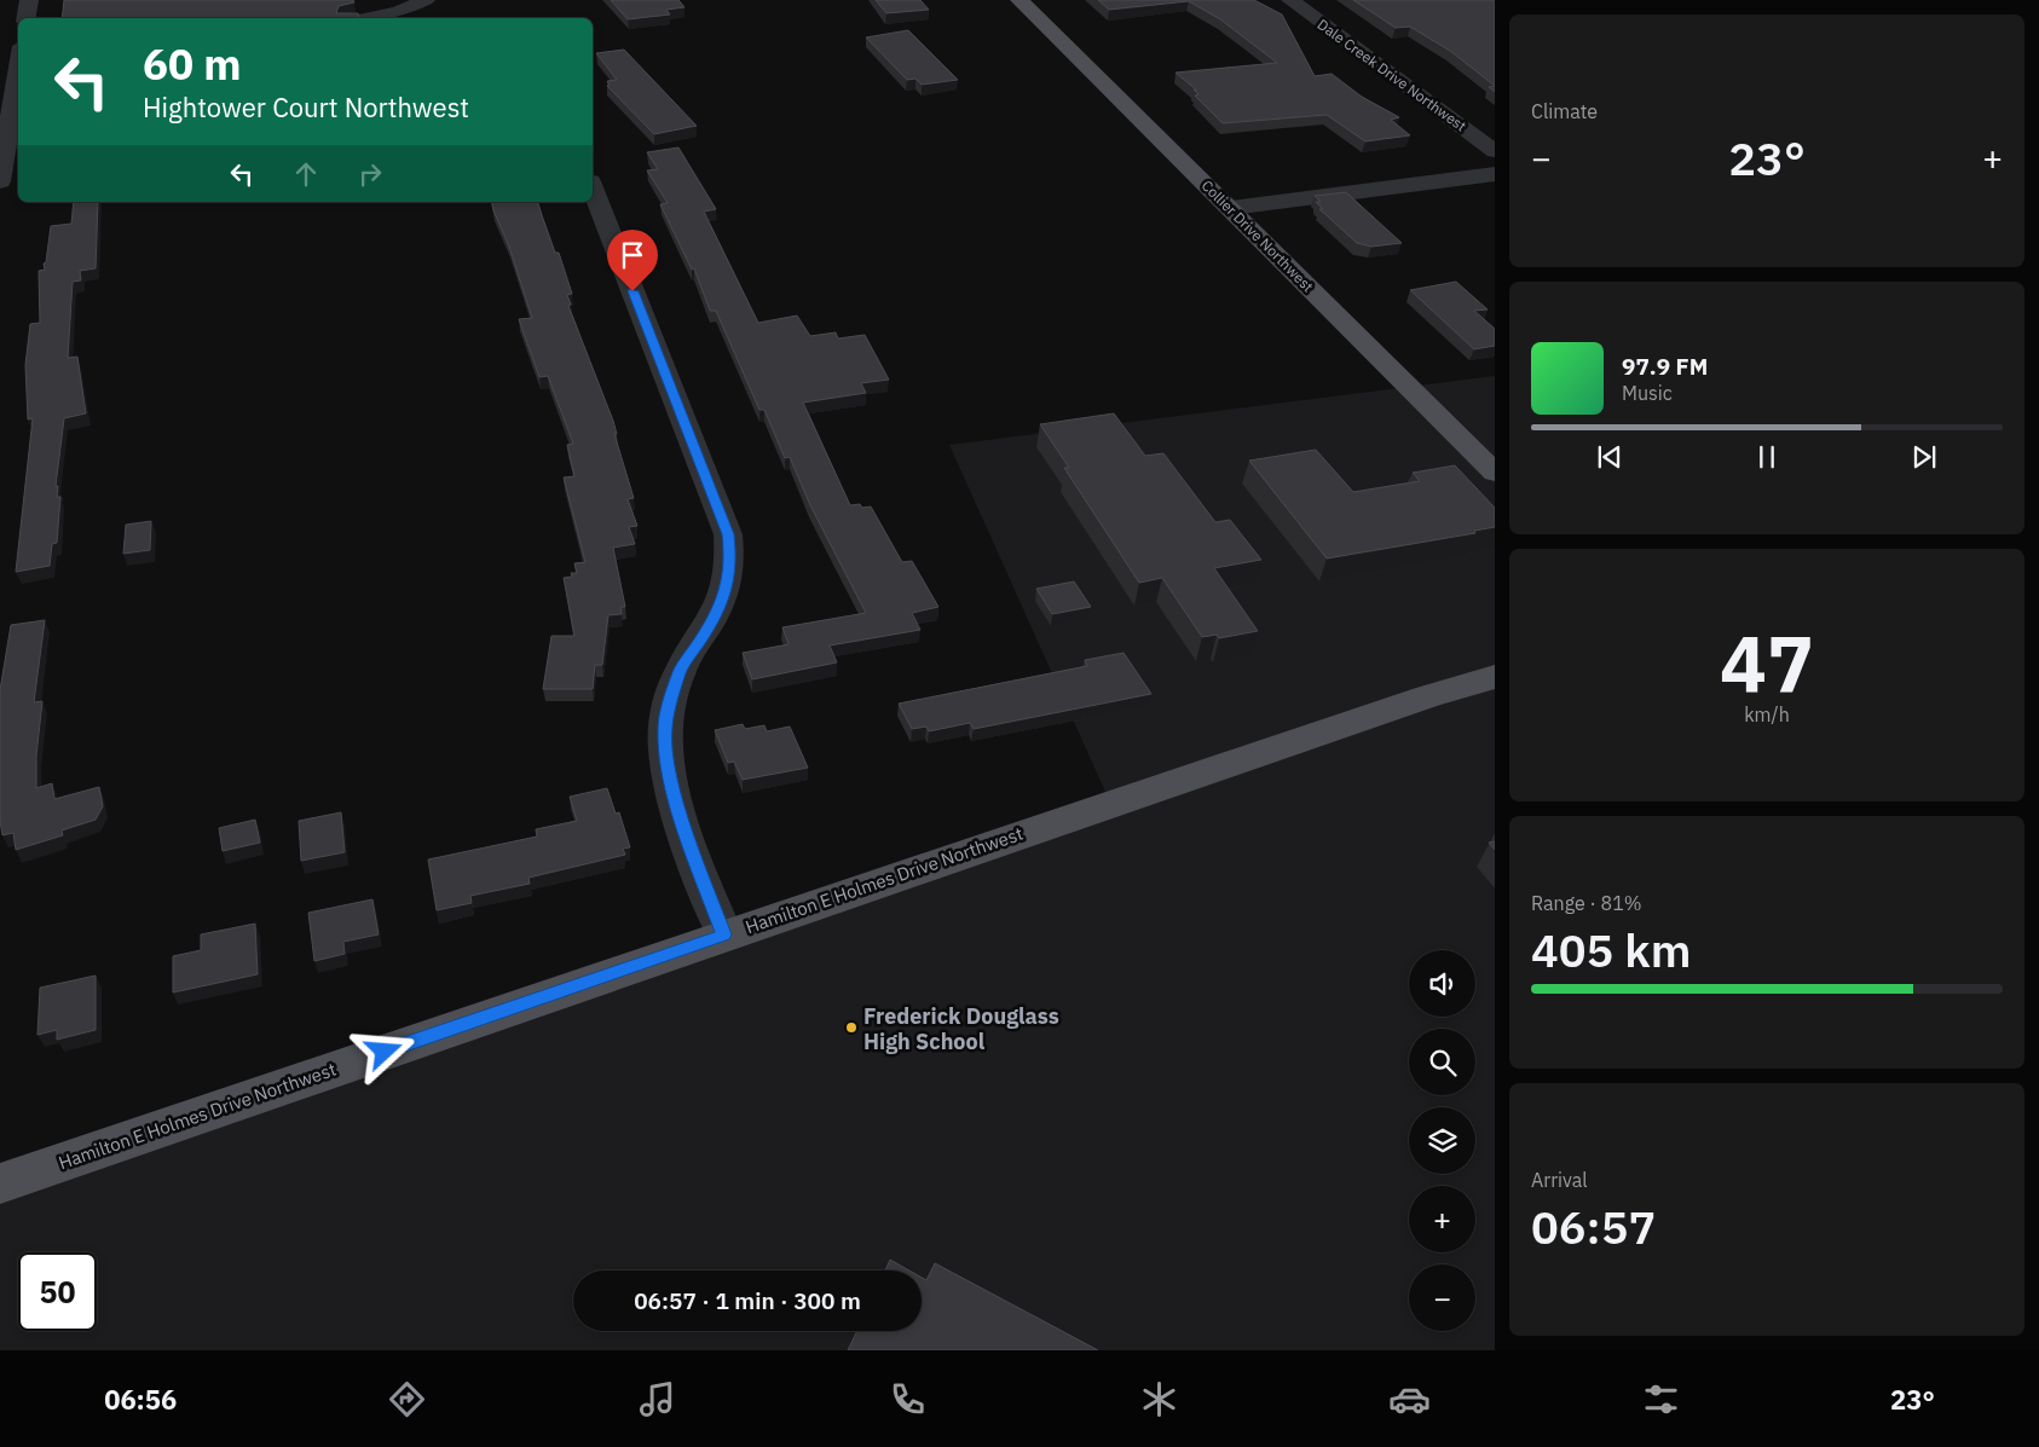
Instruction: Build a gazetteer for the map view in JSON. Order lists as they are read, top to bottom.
{
  "streets": {
    "main road": ["Collier Drive Northwest", "Hamilton E Holmes Drive Northwest"],
    "street": ["Dale Creek Drive Northwest"]
  },
  "places": ["Frederick Douglass High School"],
  "page": {
    "tile": [
      "Climate",
      ["47", "km/h"],
      ["Range · 81%", "405 km"],
      ["Arrival", "06:57"]
    ],
    "turn": ["60 m", "Hightower Court Northwest"],
    "heat": ["−", "23°", "+"],
    "song": ["97.9 FM", "Music"],
    "map_buttons": ["+", "−"],
    "limit": "50",
    "trip": "06:57 · 1 min · 300 m",
    "tabs": ["06:56", "23°"]
  }
}
